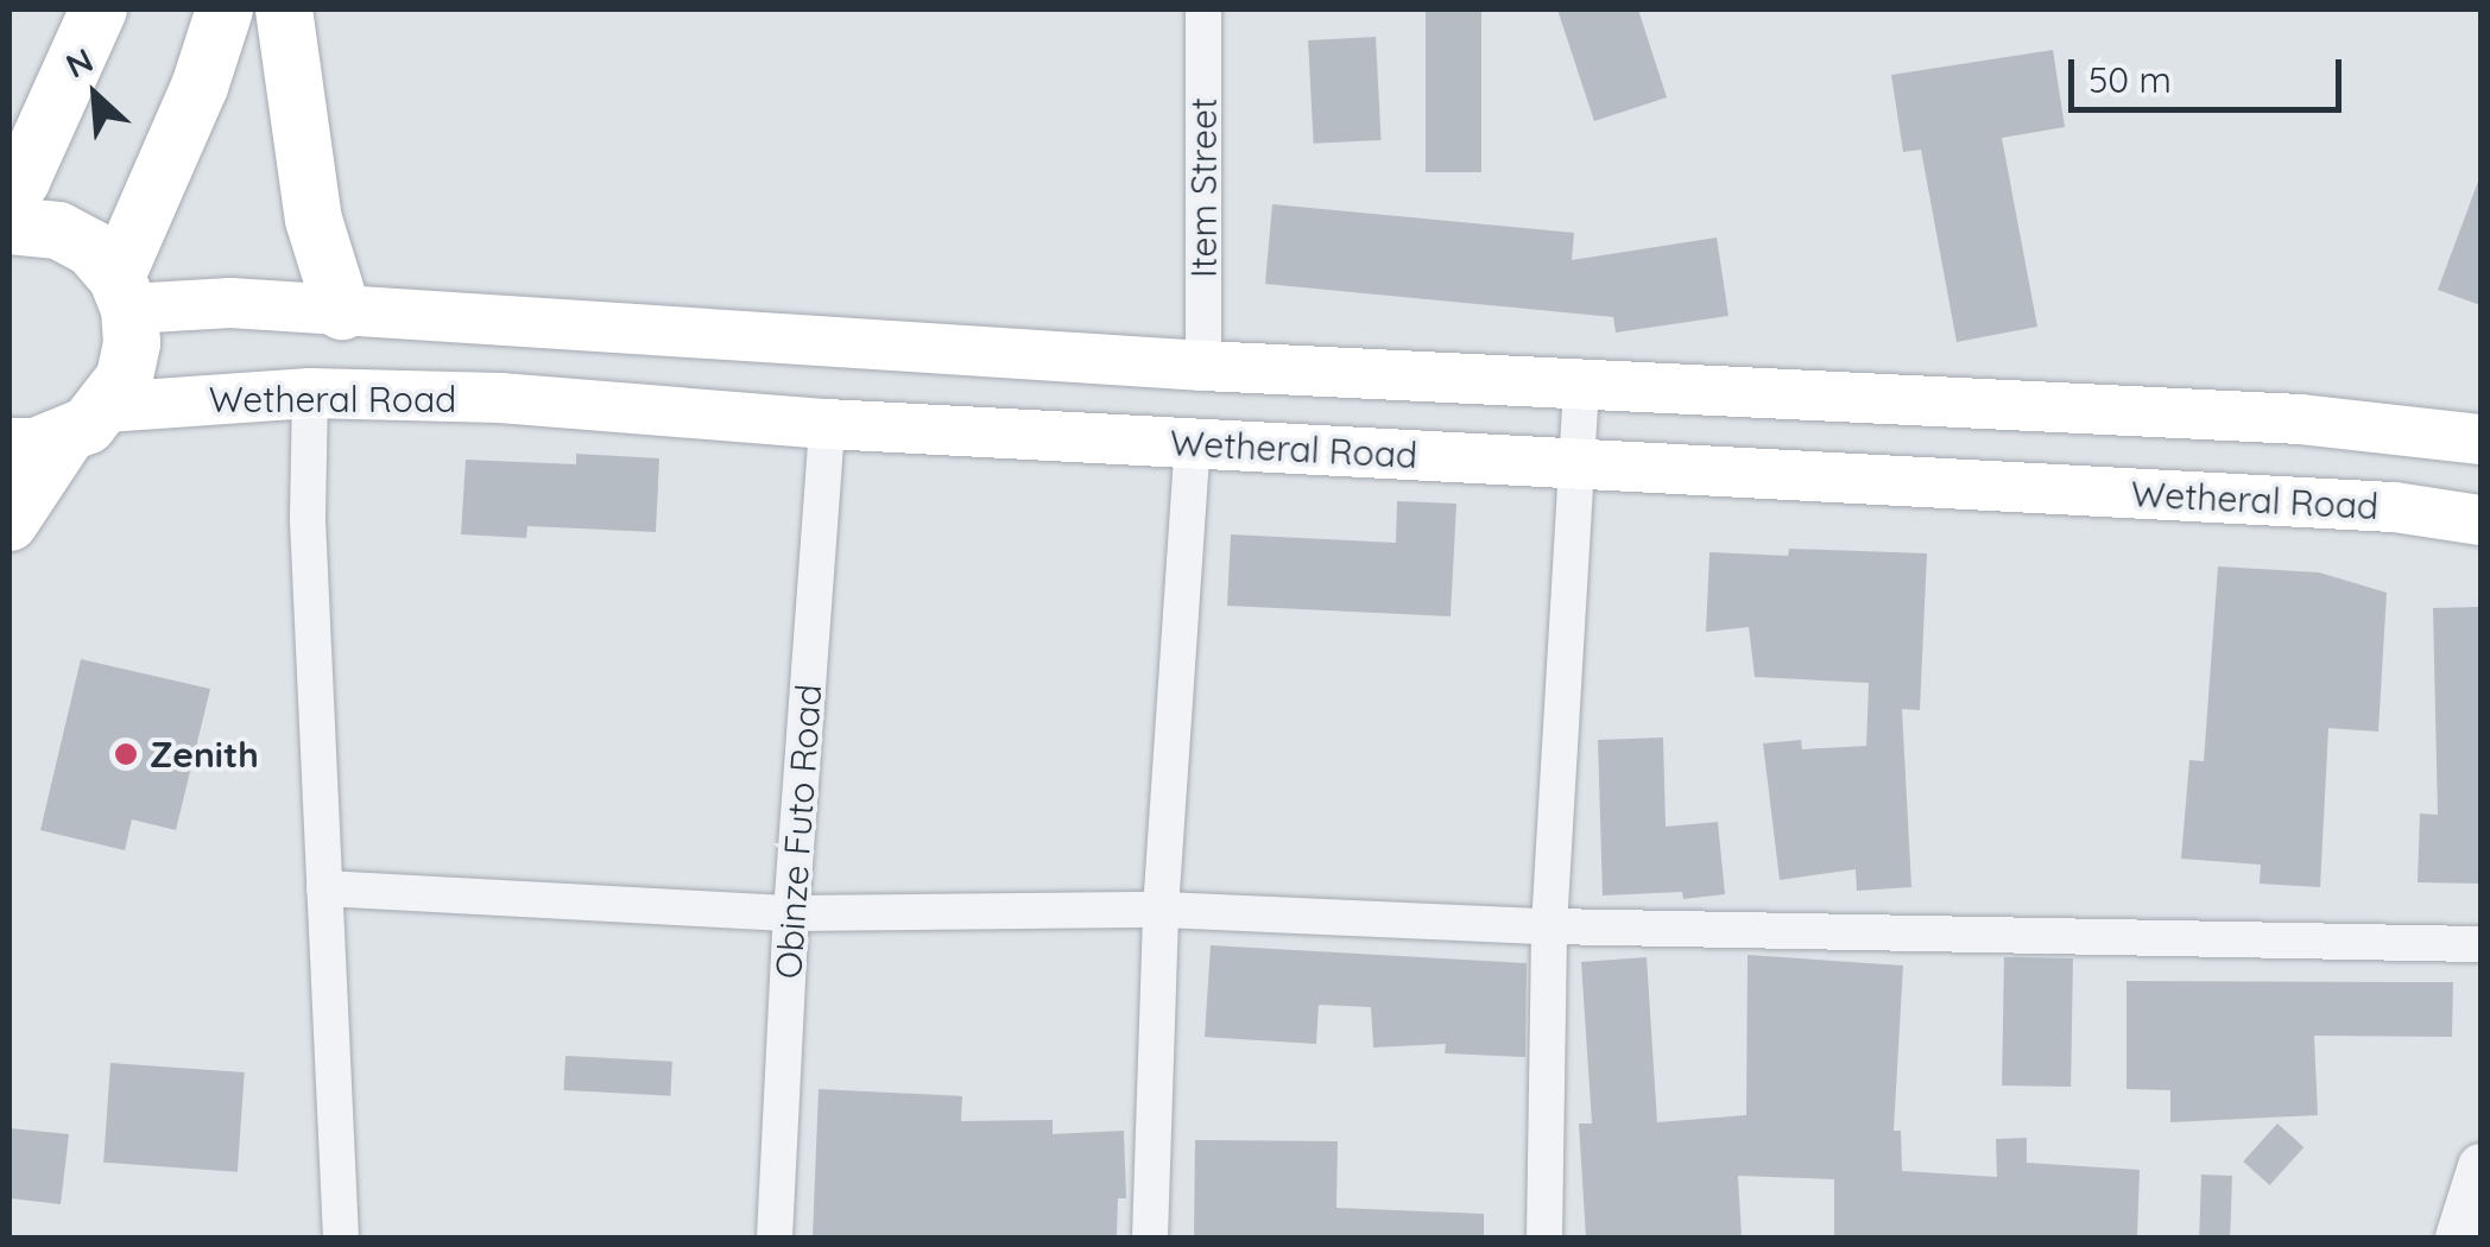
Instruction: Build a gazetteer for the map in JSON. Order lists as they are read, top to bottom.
{
  "streets": {
    "main road": ["Wetheral Road"],
    "street": ["Item Street", "Obinze Futo Road"]
  },
  "crossings": [
    ["Wetheral Road", "Obinze Futo Road"]
  ],
  "places": ["Zenith"],
  "scale_bar": "50 m",
  "north": "top left"
}
